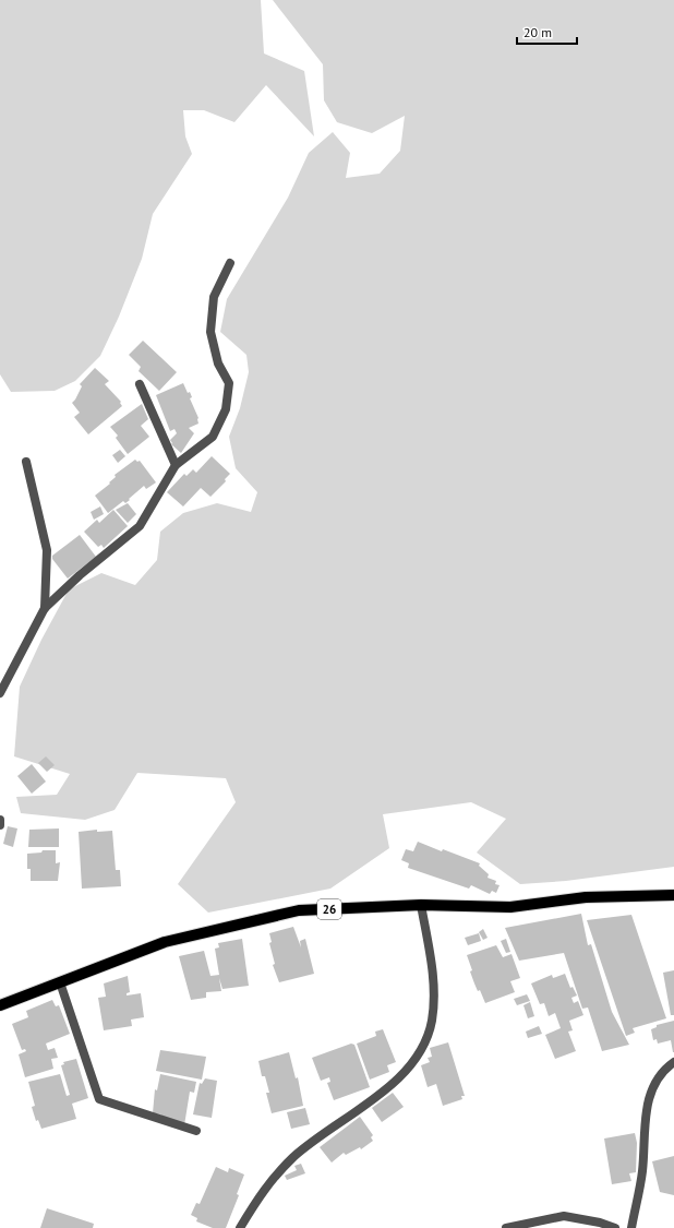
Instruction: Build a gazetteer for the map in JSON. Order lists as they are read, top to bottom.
{
  "streets": {
    "main road": ["26"]
  },
  "scale_bar": "20 m"
}
